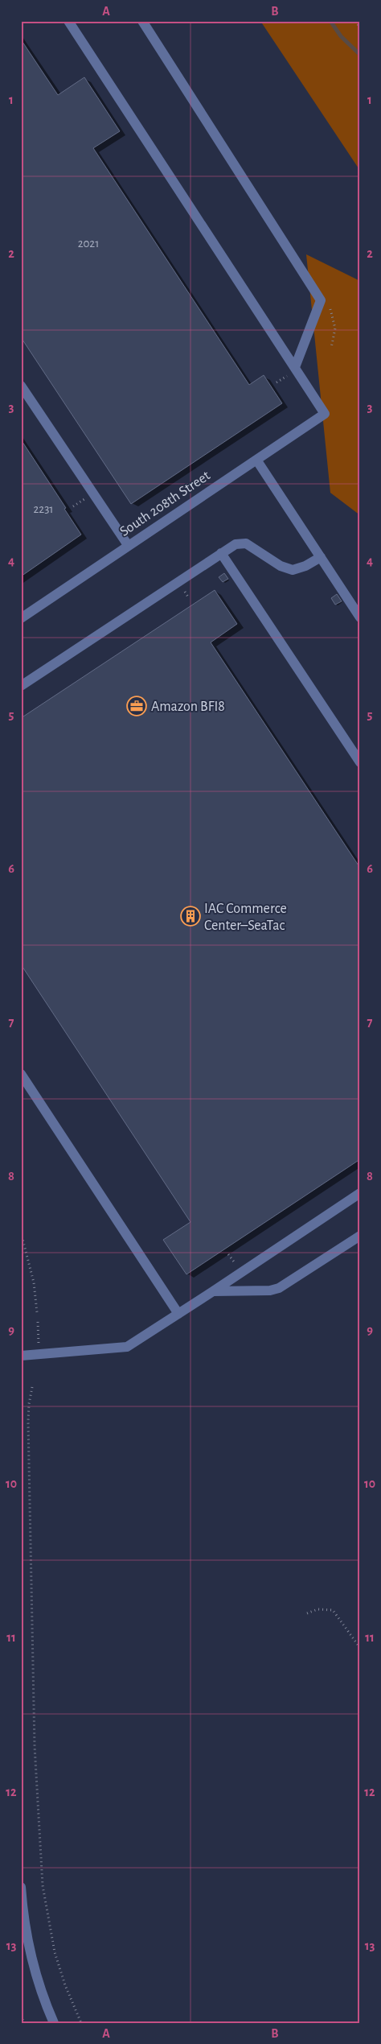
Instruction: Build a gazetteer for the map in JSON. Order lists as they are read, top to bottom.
{
  "streets": {
    "street": ["South 208th Street"]
  },
  "places": {
    "office": ["Amazon BFI8"],
    "building": ["IAC Commerce Center–SeaTac"]
  },
  "house_numbers": ["2021", "2231"],
  "grid": {
    "columns": ["A", "B"],
    "rows": [
      "1",
      "2",
      "3",
      "4",
      "5",
      "6",
      "7",
      "8",
      "9",
      "10",
      "11",
      "12",
      "13"
    ]
  }
}
